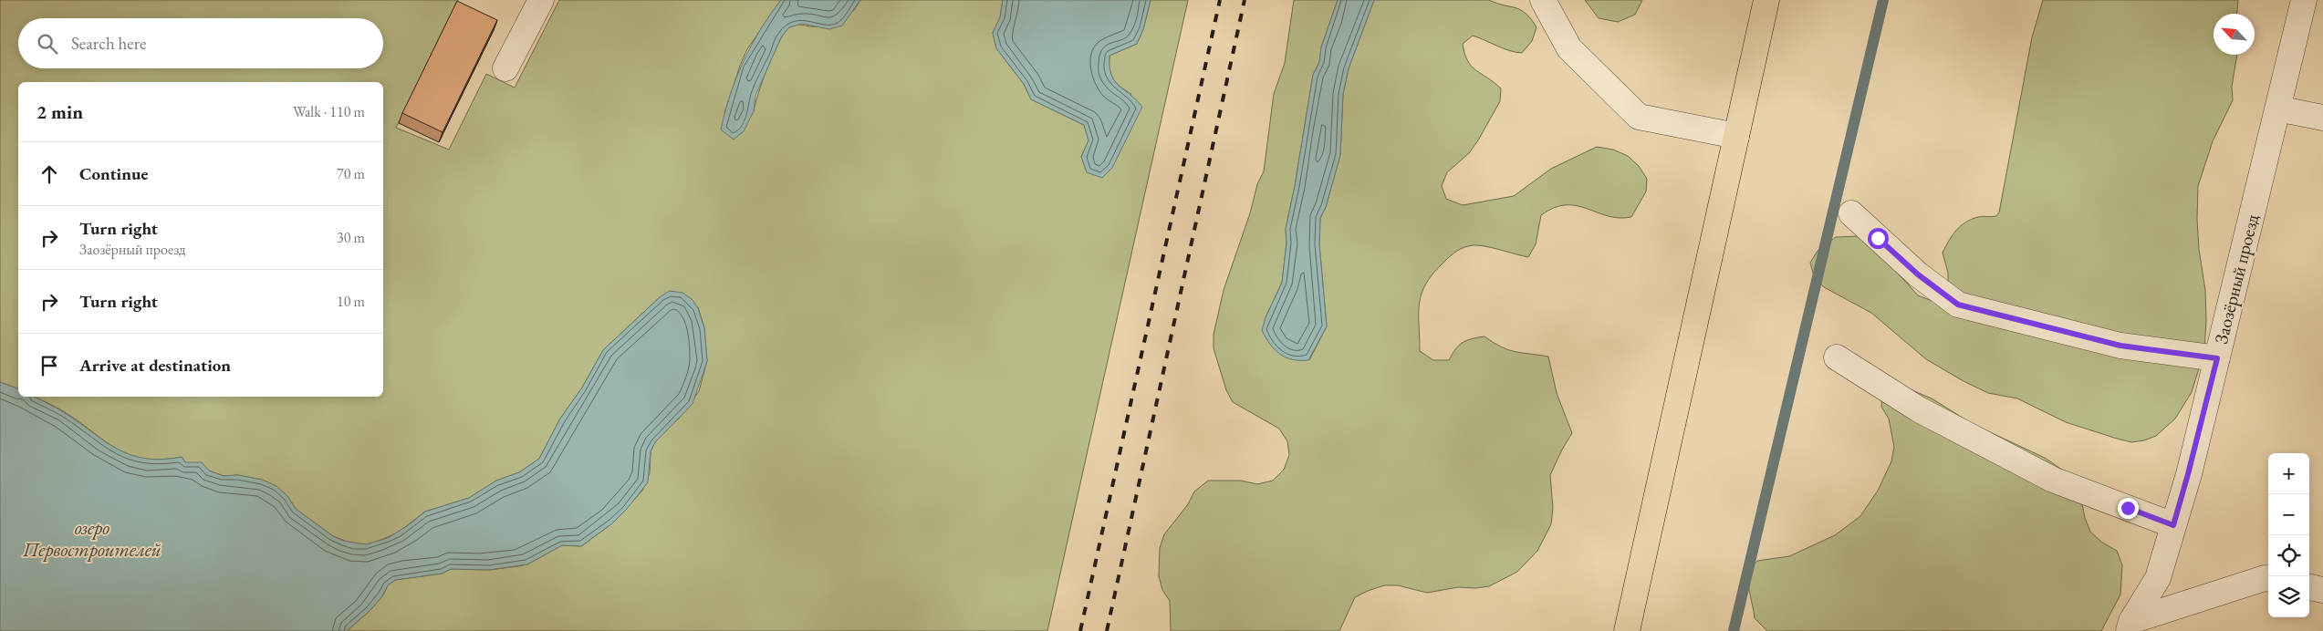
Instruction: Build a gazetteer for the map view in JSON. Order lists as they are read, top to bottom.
{
  "streets": {
    "street": ["Заозёрный проезд"]
  },
  "water": ["озеро Первостроителей"],
  "north": "top left",
  "page": {
    "search": "Search here",
    "heading": ["2 min", "Walk · 110 m"],
    "list": [
      ["Continue", "70 m"],
      ["Turn right", "Заозёрный проезд", "30 m"],
      ["Turn right", "10 m"],
      "Arrive at destination"
    ],
    "map_buttons": ["+", "−"]
  }
}
